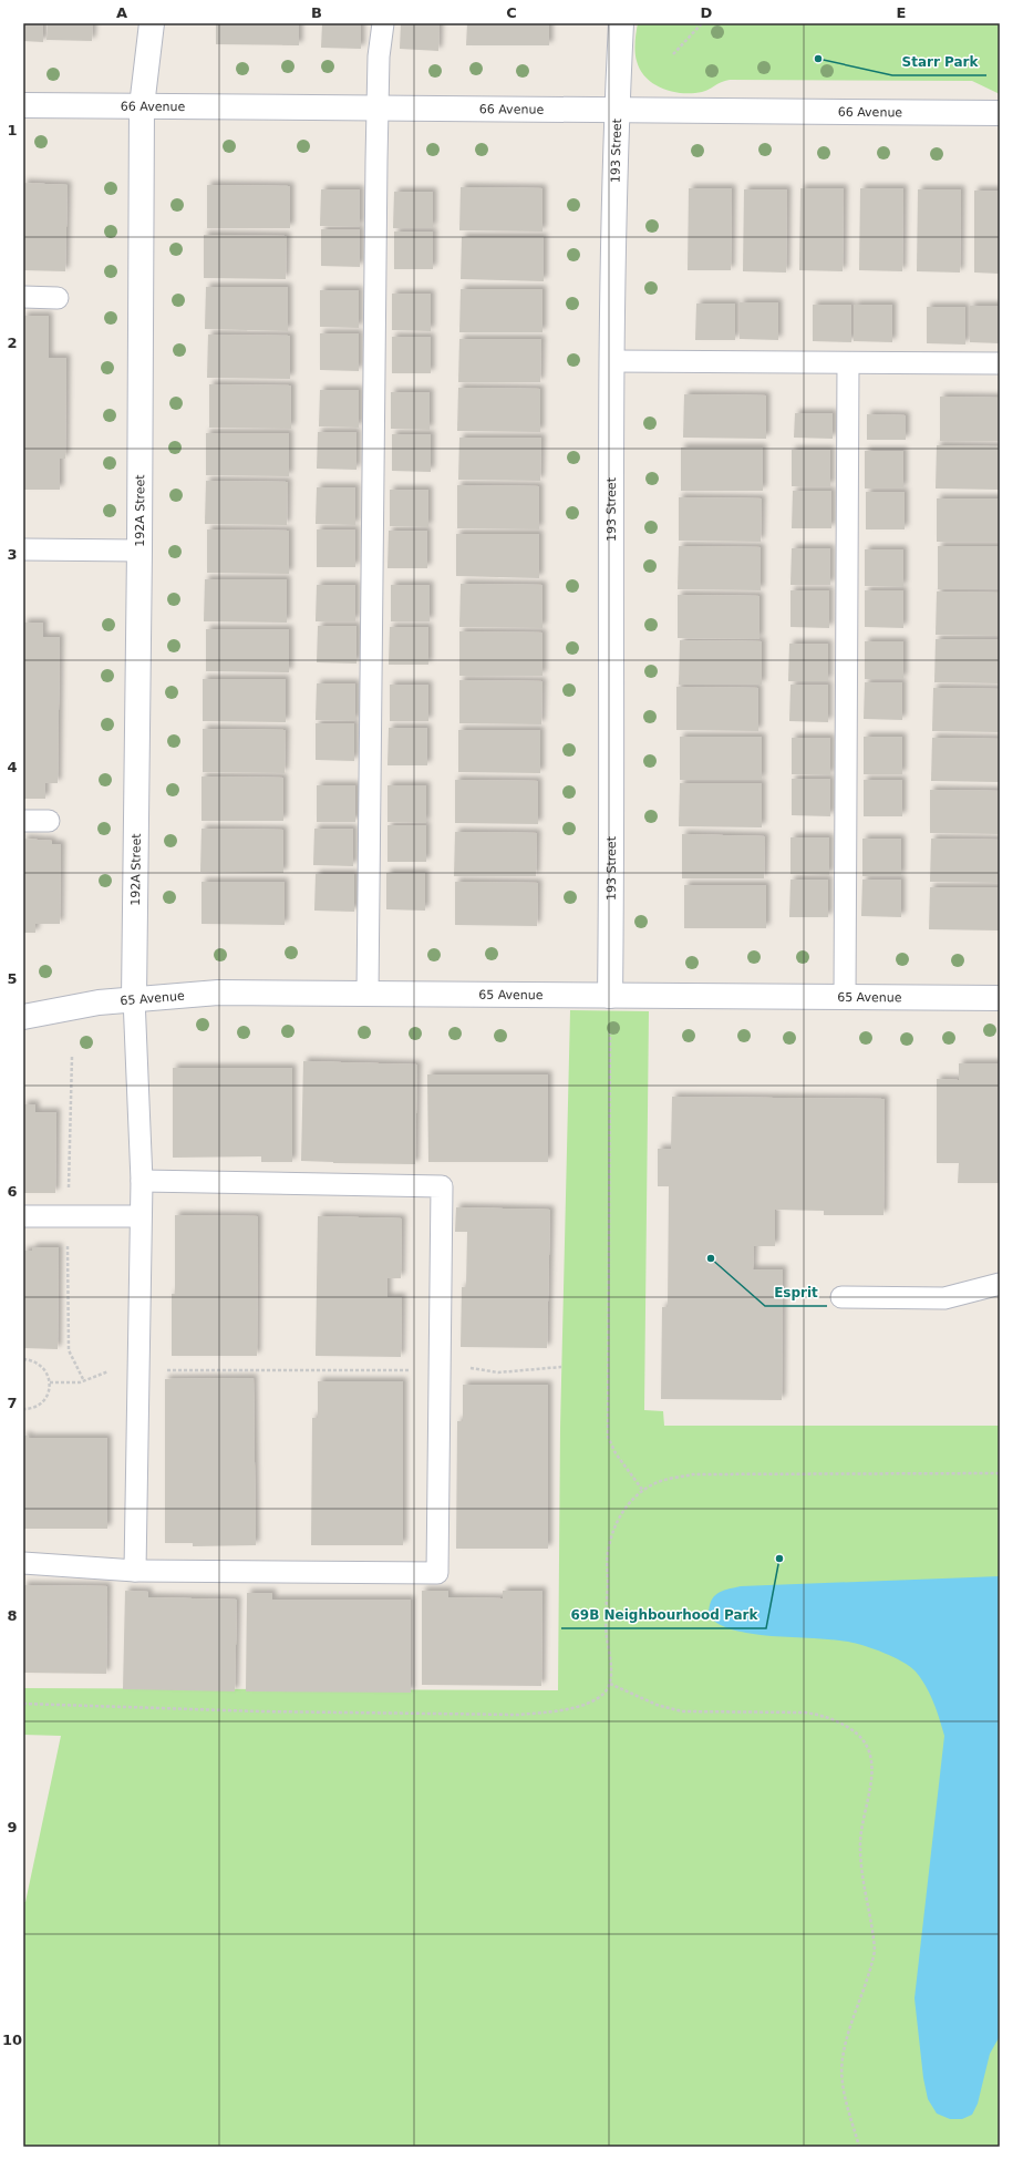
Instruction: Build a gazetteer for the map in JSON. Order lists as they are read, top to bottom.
{
  "streets": {
    "street": [
      "66 Avenue",
      "193 Street",
      "192A Street",
      "65 Avenue"
    ]
  },
  "crossings": [
    ["66 Avenue", "193 Street"],
    ["66 Avenue", "192A Street"],
    ["193 Street", "65 Avenue"],
    ["192A Street", "65 Avenue"]
  ],
  "places": ["Starr Park", "Esprit", "69B Neighbourhood Park"],
  "grid": {
    "columns": [
      "A",
      "B",
      "C",
      "D",
      "E"
    ],
    "rows": [
      "1",
      "2",
      "3",
      "4",
      "5",
      "6",
      "7",
      "8",
      "9",
      "10"
    ]
  }
}
